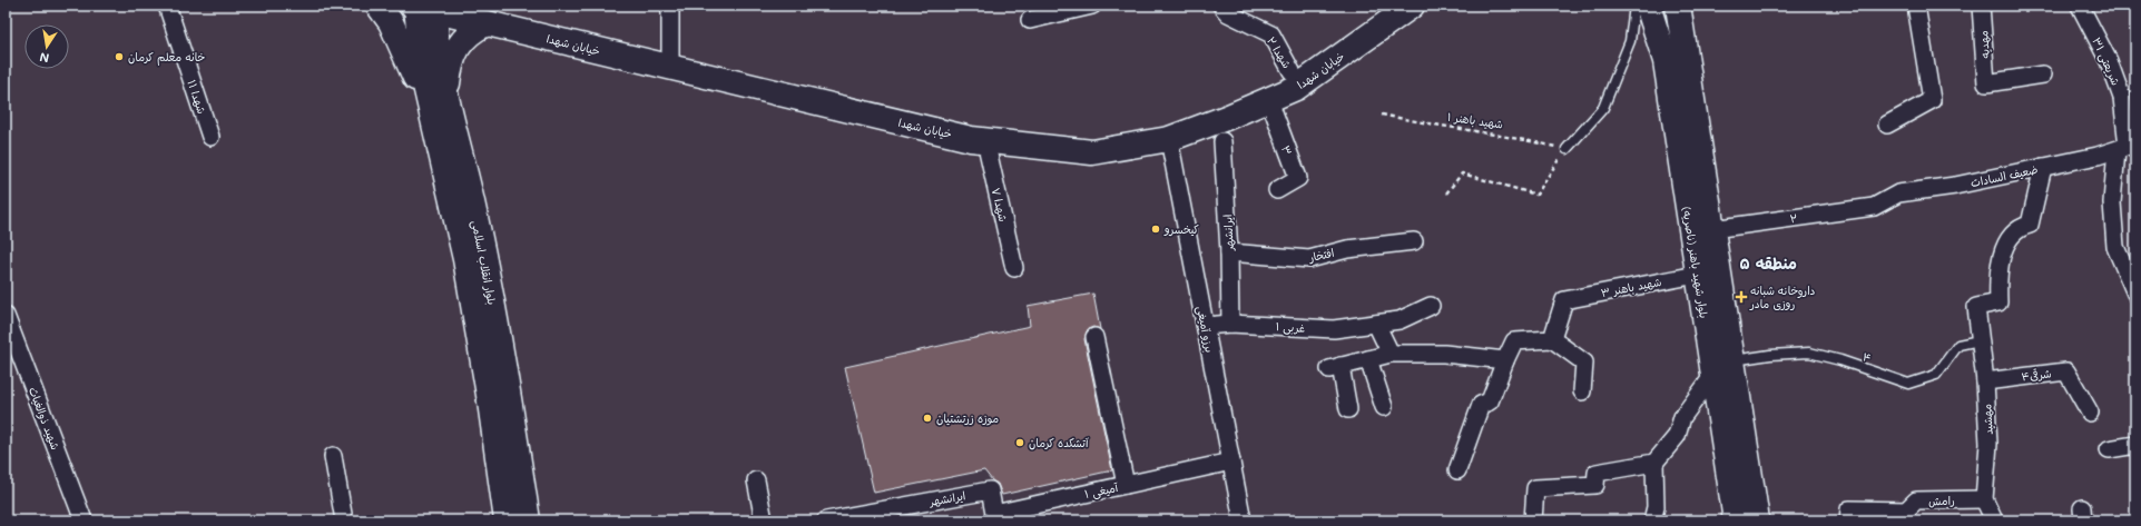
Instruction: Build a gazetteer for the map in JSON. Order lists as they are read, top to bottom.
{
  "streets": {
    "main road": ["خیابان شهدا", "بلوار انقلاب اسلامی", "بلوار شهید باهنر (ناصریه)"],
    "street": [
      "مهدیه",
      "شهدا ۲",
      "شریعتی ۳۱",
      "شهدا ۱۱",
      "۳",
      "ضعیف السادات",
      "شهدا ۷",
      "۲",
      "ایرانشهر",
      "افتخار",
      "شهید باهنر ۳",
      "۱ غربی",
      "برزو آمیغی",
      "شرقی۴",
      "شهید ذوالغیاث",
      "مهشید",
      "آمیغی ۱",
      "رامش"
    ],
    "lane": ["۴"],
    "path": ["شهید باهنر ۱"]
  },
  "crossings": [
    ["خیابان شهدا", "۳"],
    ["خیابان شهدا", "شهدا ۷"],
    ["خیابان شهدا", "بلوار انقلاب اسلامی"],
    ["خیابان شهدا", "برزو آمیغی"],
    ["شریعتی ۳۱", "ضعیف السادات"],
    ["ضعیف السادات", "۲"],
    ["ضعیف السادات", "مهشید"],
    ["۲", "بلوار شهید باهنر (ناصریه)"],
    ["ایرانشهر", "افتخار"],
    ["ایرانشهر", "۱ غربی"],
    ["ایرانشهر", "آمیغی ۱"],
    ["بلوار شهید باهنر (ناصریه)", "شهید باهنر ۳"],
    ["بلوار شهید باهنر (ناصریه)", "۴"],
    ["۱ غربی", "برزو آمیغی"],
    ["برزو آمیغی", "آمیغی ۱"],
    ["۴", "مهشید"],
    ["شرقی۴", "مهشید"],
    ["مهشید", "رامش"]
  ],
  "districts": ["منطقه ۵"],
  "places": {
    "other": [
      "خانه معلم کرمان",
      "کیخسرو",
      "موزه زرتشتیان",
      "آتشکده کرمان"
    ],
    "health": ["داروخانه شبانه روزی مادر"]
  },
  "north": "bottom"
}
